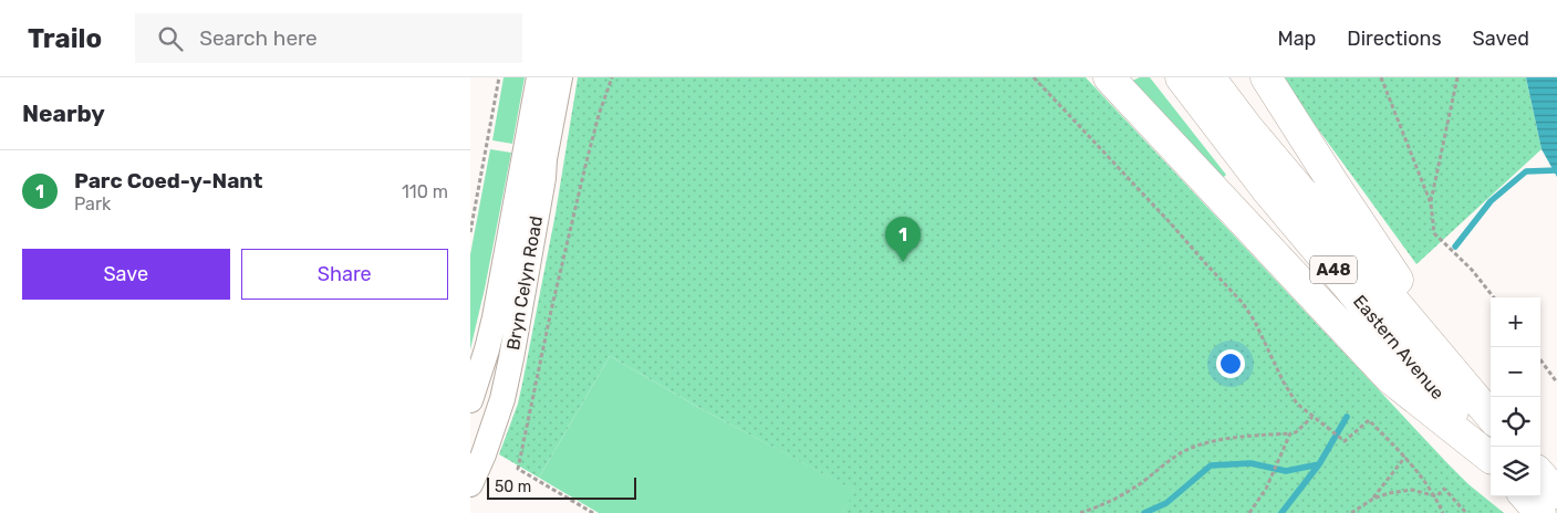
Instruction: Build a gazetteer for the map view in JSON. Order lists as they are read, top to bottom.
{
  "streets": {
    "highway": ["A48", "Eastern Avenue"],
    "street": ["Bryn Celyn Road"]
  },
  "scale_bar": "50 m",
  "page": {
    "header": "Trailo",
    "search": "Search here",
    "nav": ["Map", "Directions", "Saved"],
    "heading": "Nearby",
    "list": [
      {
        "mark": "1",
        "name": "Parc Coed-y-Nant",
        "note": "Park",
        "value": "110 m"
      }
    ],
    "pins": "1",
    "buttons": ["Save", "Share"],
    "map_buttons": ["+", "−"],
    "scale": "50 m"
  }
}
